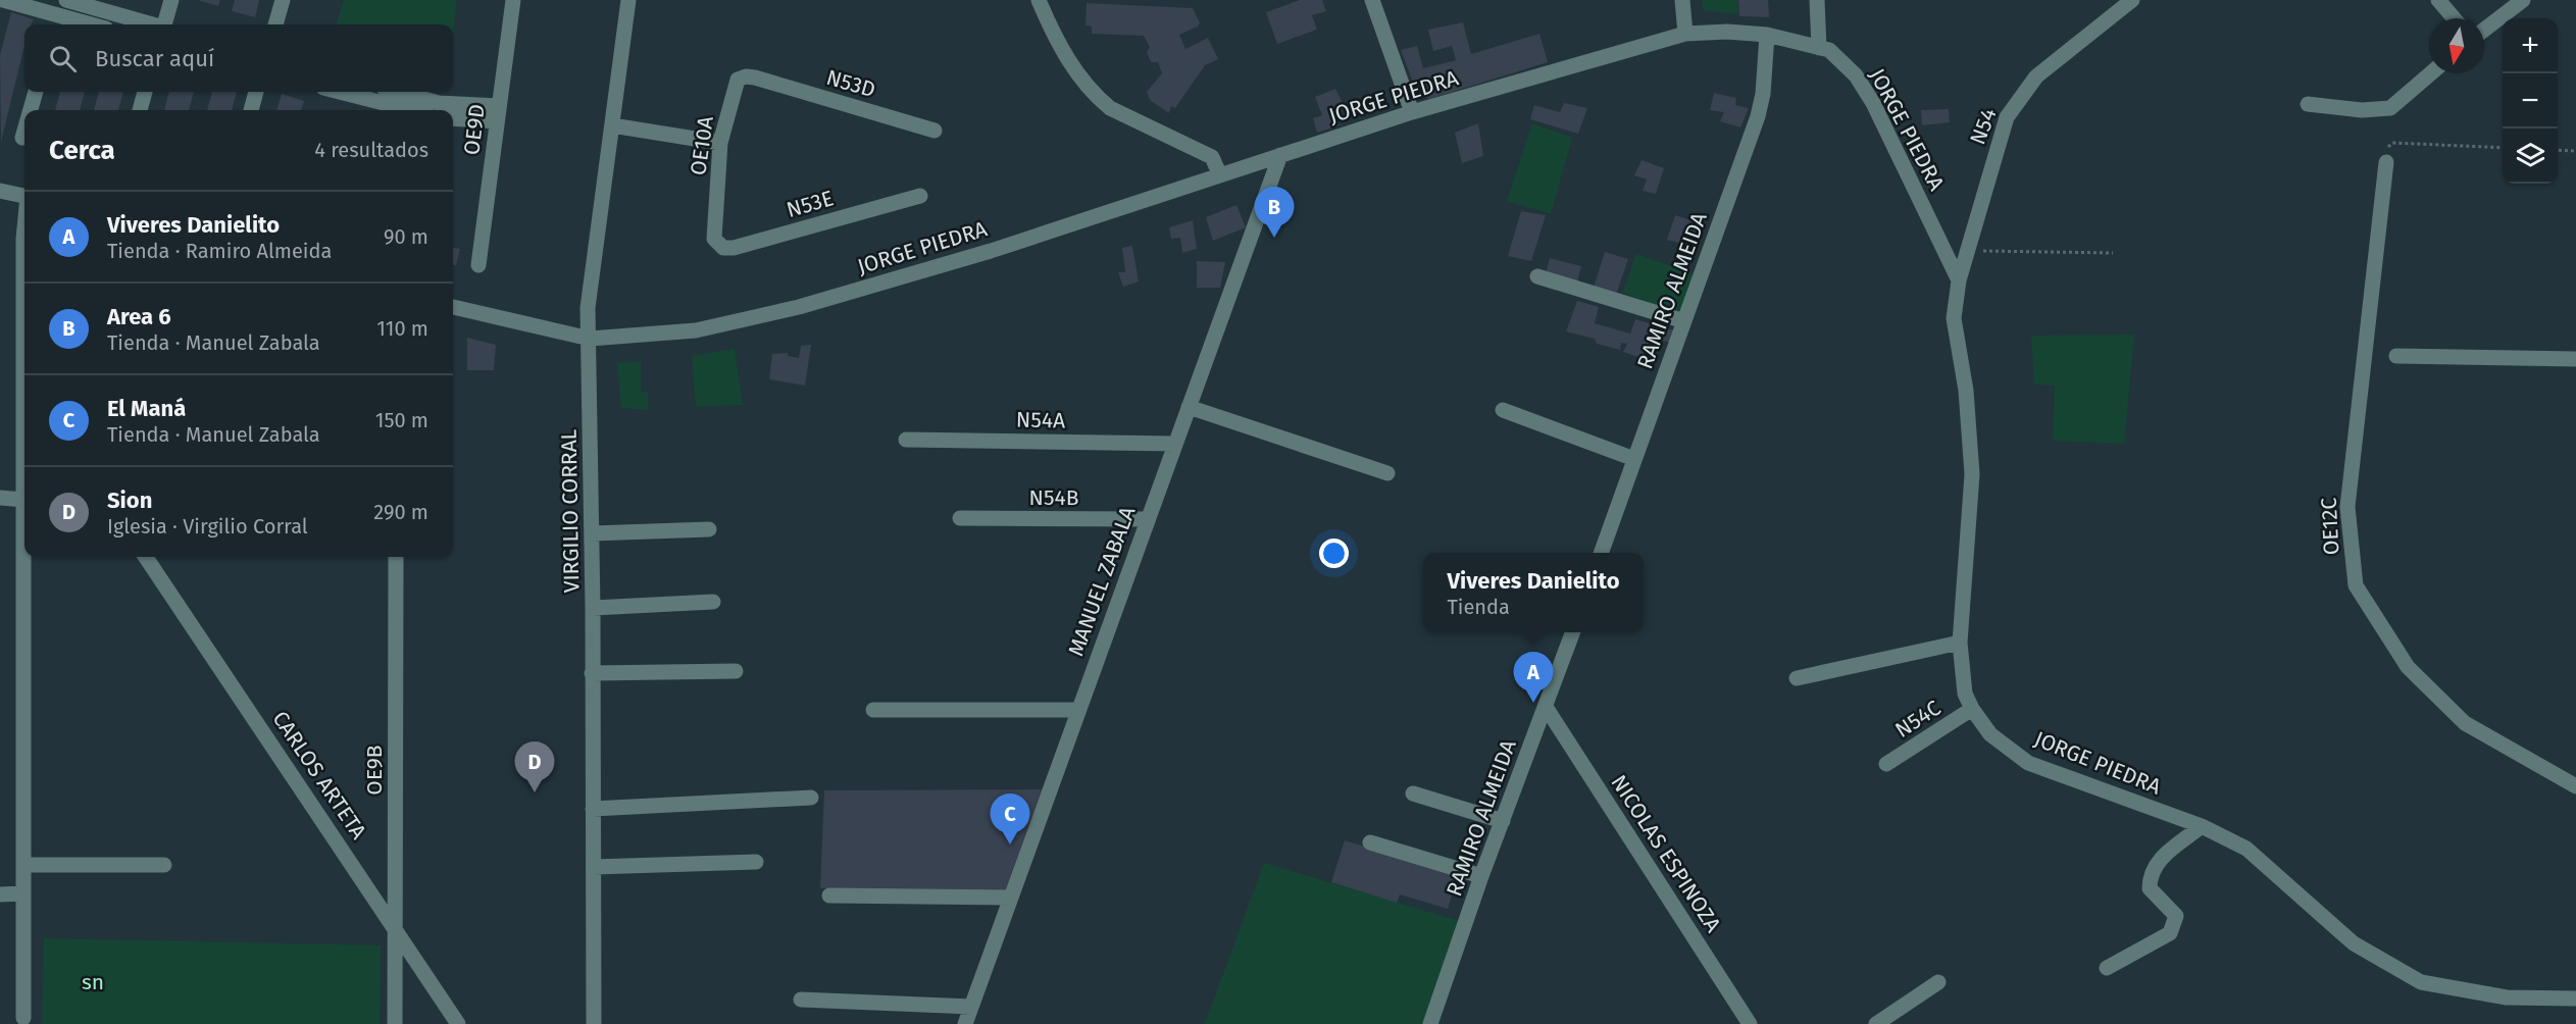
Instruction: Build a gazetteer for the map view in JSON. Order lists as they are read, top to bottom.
{
  "streets": {
    "street": [
      "N53D",
      "JORGE PIEDRA",
      "N54",
      "OE9D",
      "OE10A",
      "N53E",
      "RAMIRO ALMEIDA",
      "N54A",
      "N54B",
      "VIRGILIO CORRAL",
      "OE12C",
      "MANUEL ZABALA",
      "N54C",
      "OE9B",
      "CARLOS ARTETA",
      "NICOLAS ESPINOZA"
    ]
  },
  "crossings": [
    ["N53D", "OE10A"],
    ["JORGE PIEDRA", "N54"],
    ["JORGE PIEDRA", "RAMIRO ALMEIDA"],
    ["JORGE PIEDRA", "VIRGILIO CORRAL"],
    ["JORGE PIEDRA", "MANUEL ZABALA"],
    ["JORGE PIEDRA", "N54C"],
    ["OE10A", "N53E"],
    ["RAMIRO ALMEIDA", "NICOLAS ESPINOZA"],
    ["N54A", "MANUEL ZABALA"],
    ["N54B", "MANUEL ZABALA"],
    ["OE9B", "CARLOS ARTETA"]
  ],
  "parks": ["sn"],
  "north": "bottom",
  "page": {
    "map_buttons": ["+", "−"],
    "search": "Buscar aquí",
    "heading": ["Cerca", "4 resultados"],
    "pins": [
      "B",
      "A",
      "D",
      "C"
    ],
    "list": [
      {
        "mark": "A",
        "name": "Viveres Danielito",
        "note": "Tienda · Ramiro Almeida",
        "value": "90 m"
      },
      {
        "mark": "B",
        "name": "Area 6",
        "note": "Tienda · Manuel Zabala",
        "value": "110 m"
      },
      {
        "mark": "C",
        "name": "El Maná",
        "note": "Tienda · Manuel Zabala",
        "value": "150 m"
      },
      {
        "mark": "D",
        "name": "Sion",
        "note": "Iglesia · Virgilio Corral",
        "value": "290 m"
      }
    ],
    "popup": ["Viveres Danielito", "Tienda"]
  }
}
